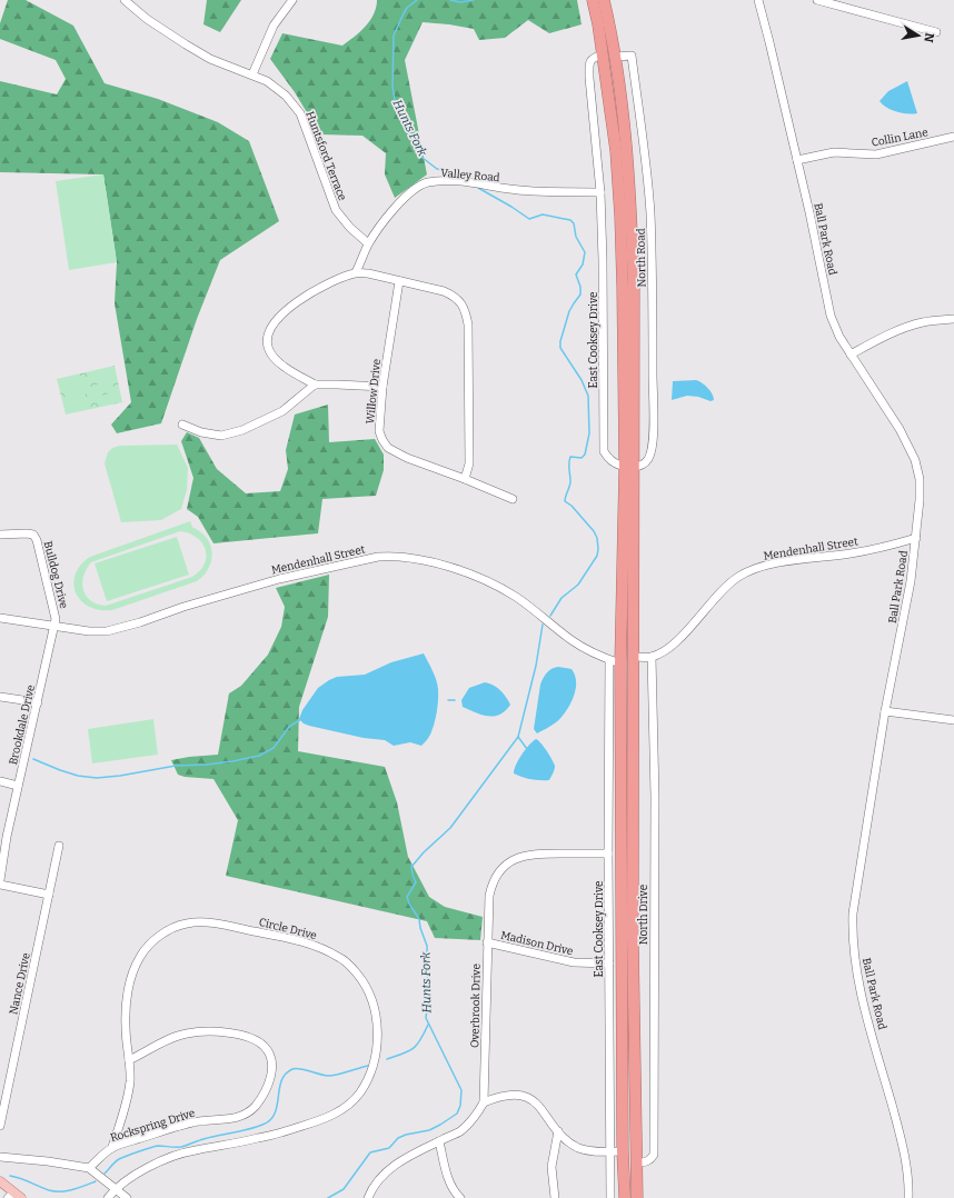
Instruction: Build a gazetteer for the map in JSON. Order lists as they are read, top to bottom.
{
  "streets": {
    "street": [
      "Collin Lane",
      "Huntsford Terrace",
      "Valley Road",
      "Ball Park Road",
      "North Road",
      "East Cooksey Drive",
      "Willow Drive",
      "Mendenhall Street",
      "Bulldog Drive",
      "Brookdale Drive",
      "North Drive",
      "Circle Drive",
      "Madison Drive",
      "Nance Drive",
      "Overbrook Drive",
      "Rockspring Drive"
    ]
  },
  "crossings": [
    ["Collin Lane", "Ball Park Road"],
    ["Huntsford Terrace", "Valley Road"],
    ["Valley Road", "East Cooksey Drive"],
    ["Ball Park Road", "Mendenhall Street"],
    ["North Road", "East Cooksey Drive"],
    ["East Cooksey Drive", "Mendenhall Street"],
    ["East Cooksey Drive", "Madison Drive"],
    ["East Cooksey Drive", "Overbrook Drive"],
    ["Mendenhall Street", "Bulldog Drive"],
    ["Mendenhall Street", "Brookdale Drive"],
    ["Mendenhall Street", "North Drive"],
    ["Bulldog Drive", "Brookdale Drive"],
    ["Circle Drive", "Rockspring Drive"],
    ["Madison Drive", "Overbrook Drive"]
  ],
  "water": ["Hunts Fork"],
  "north": "right"
}
